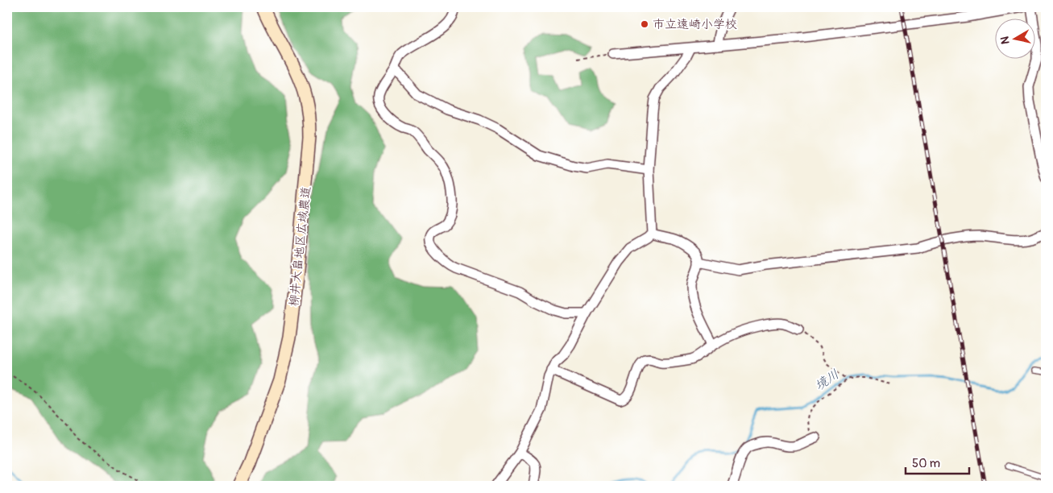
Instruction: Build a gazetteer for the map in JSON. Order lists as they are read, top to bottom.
{
  "streets": {
    "street": ["柳井大畠地区広域農道"]
  },
  "water": ["境川"],
  "places": ["市立遠崎小学校"],
  "scale_bar": "50 m",
  "north": "left"
}
